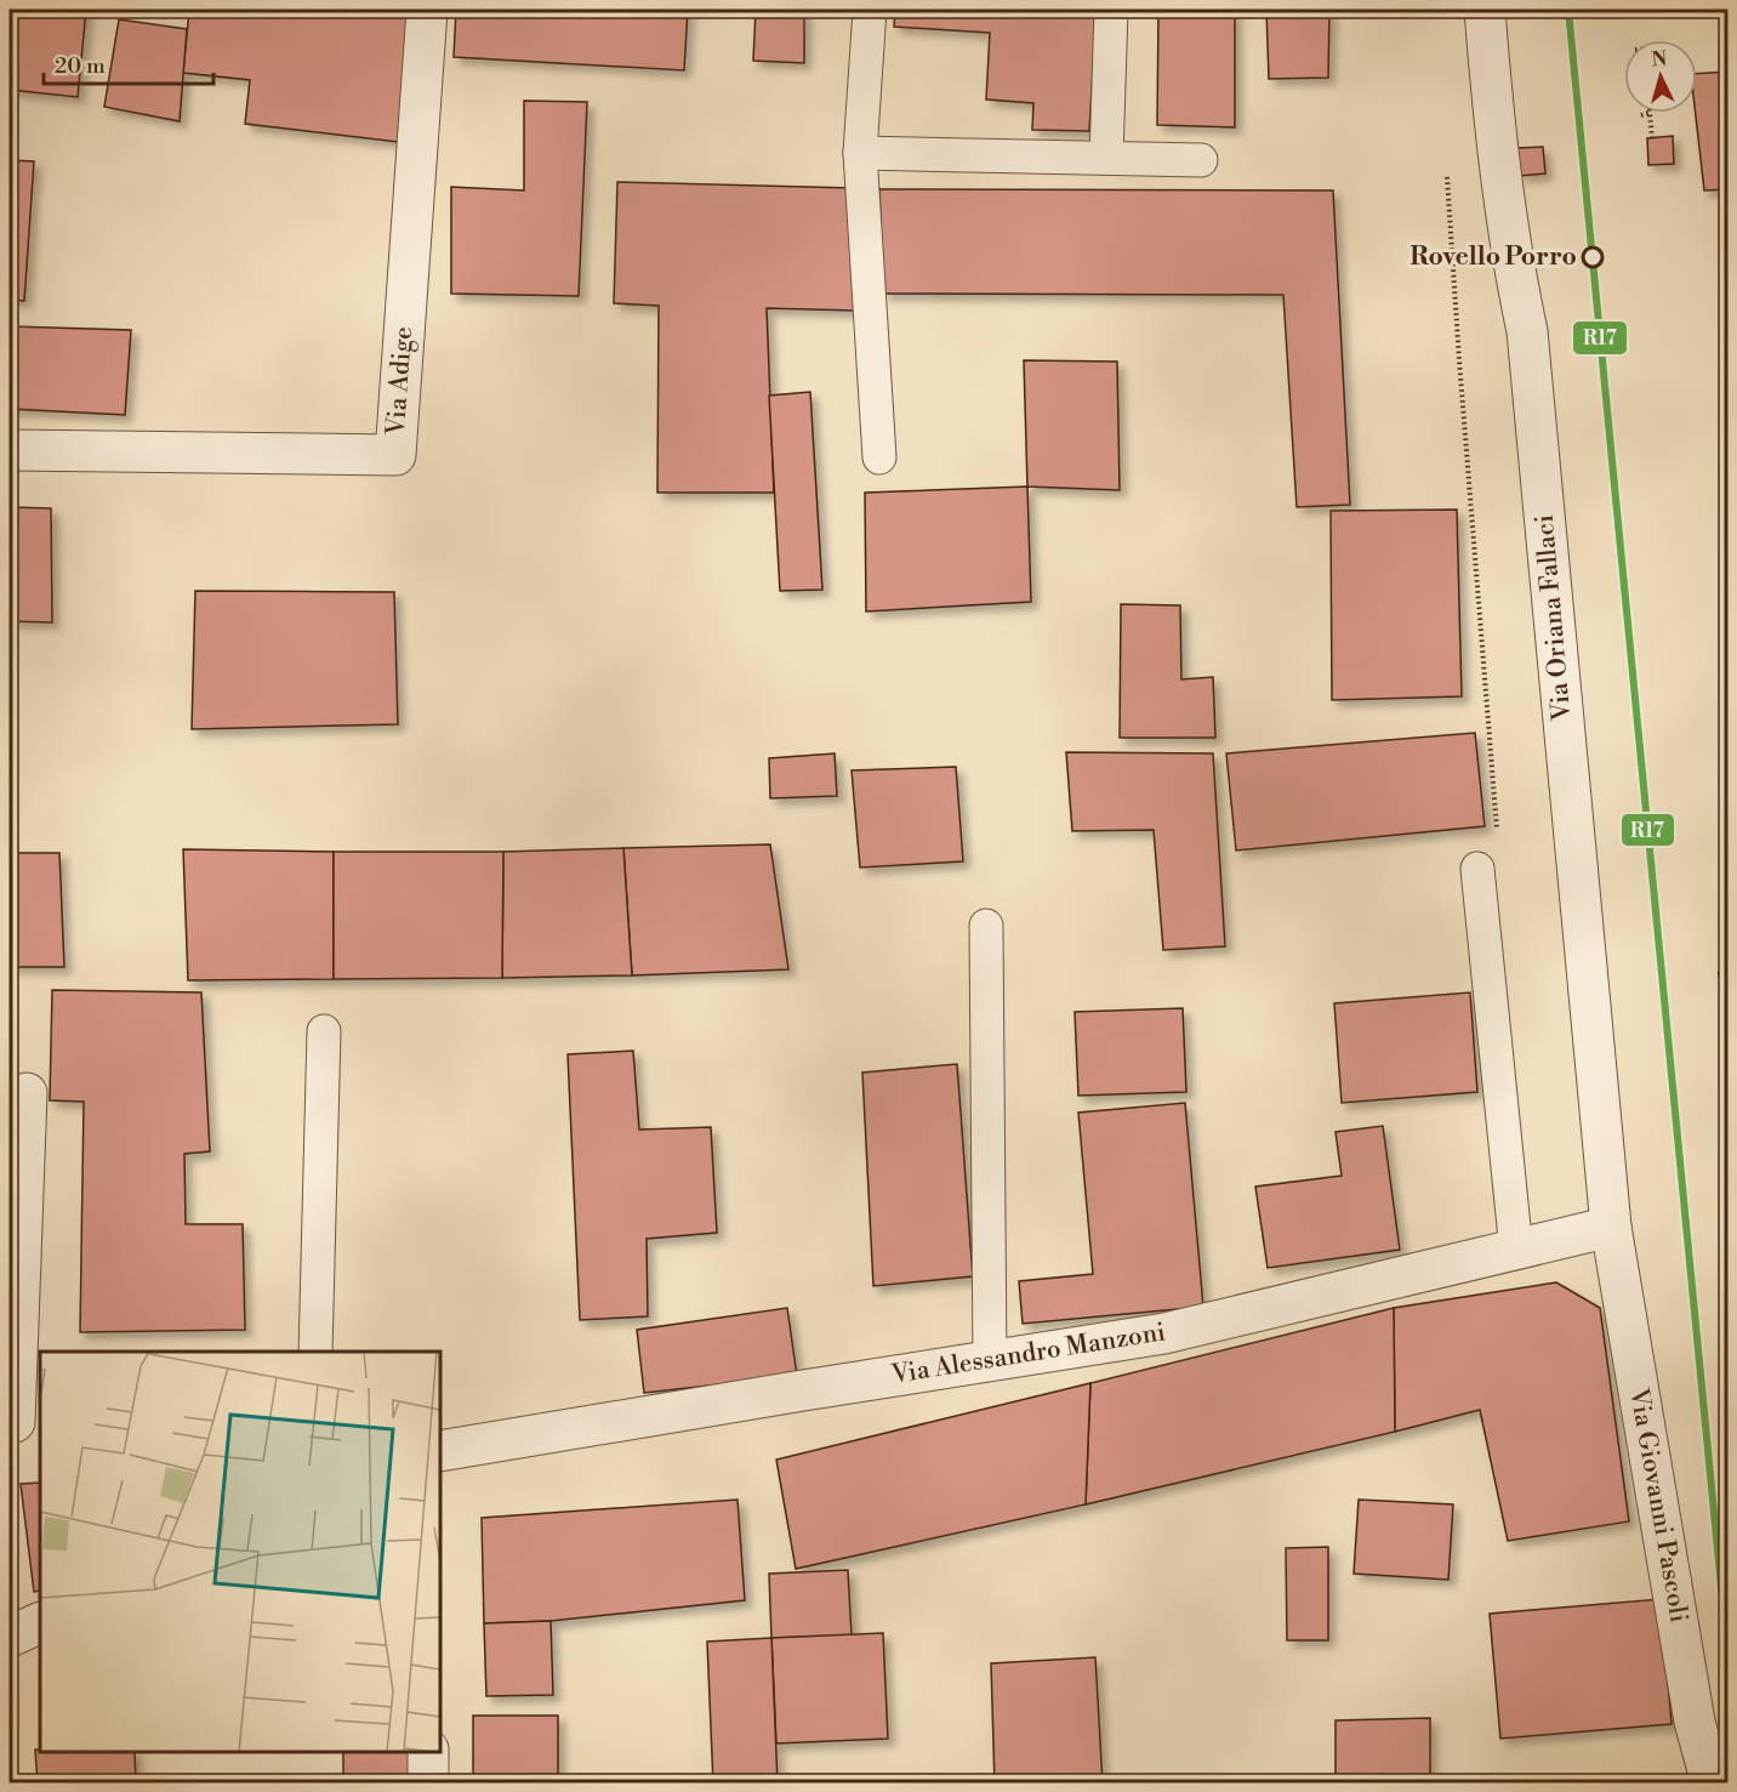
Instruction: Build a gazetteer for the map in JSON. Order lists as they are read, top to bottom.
{
  "streets": {
    "street": [
      "Via Adige",
      "Via Oriana Fallaci",
      "Via Alessandro Manzoni",
      "Via Giovanni Pascoli"
    ]
  },
  "crossings": [
    ["Via Oriana Fallaci", "Via Alessandro Manzoni"],
    ["Via Oriana Fallaci", "Via Giovanni Pascoli"],
    ["Via Alessandro Manzoni", "Via Giovanni Pascoli"]
  ],
  "places": ["Rovello Porro"],
  "lines": ["transit line R17"],
  "scale_bar": "20 m",
  "north": "top"
}
